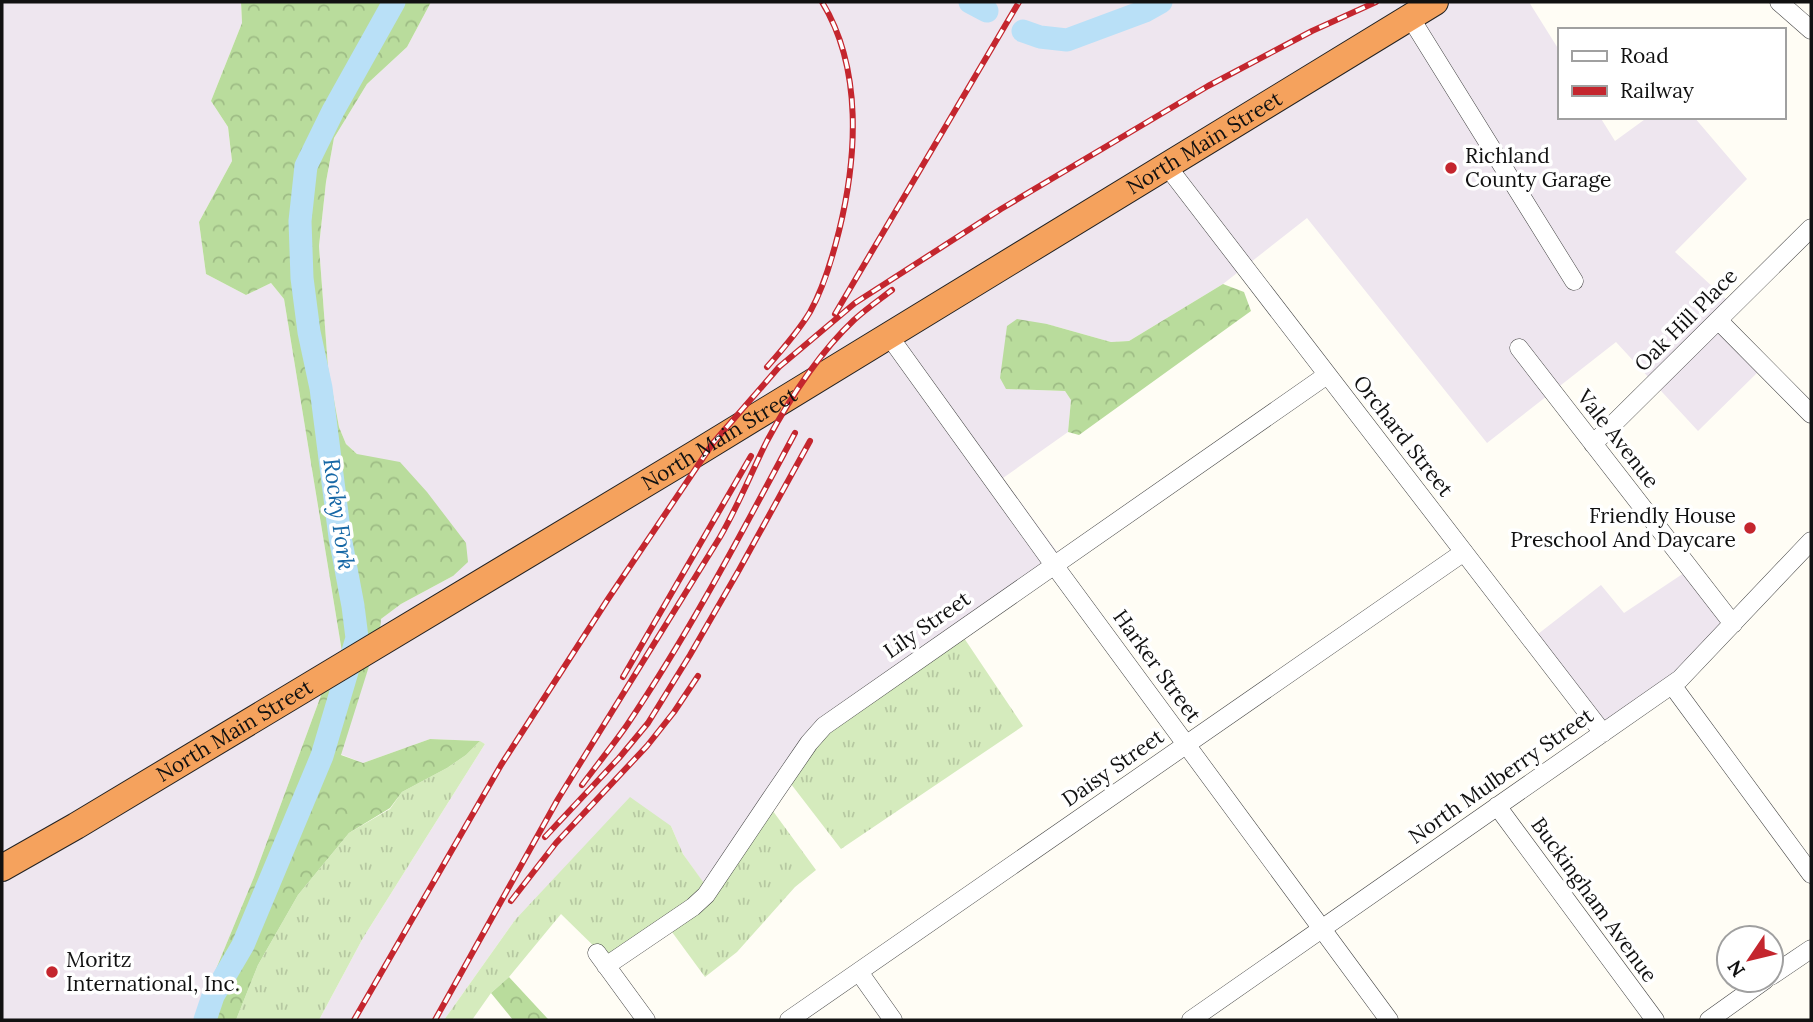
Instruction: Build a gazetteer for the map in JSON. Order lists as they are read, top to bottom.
{
  "streets": {
    "highway": ["North Main Street"],
    "street": [
      "Oak Hill Place",
      "Orchard Street",
      "Vale Avenue",
      "Lily Street",
      "Harker Street",
      "Daisy Street",
      "North Mulberry Street",
      "Buckingham Avenue"
    ]
  },
  "crossings": [
    ["North Main Street", "Orchard Street"],
    ["North Main Street", "Harker Street"],
    ["Oak Hill Place", "Vale Avenue"],
    ["Orchard Street", "Lily Street"],
    ["Orchard Street", "Daisy Street"],
    ["Orchard Street", "North Mulberry Street"],
    ["Vale Avenue", "North Mulberry Street"],
    ["Lily Street", "Harker Street"],
    ["Harker Street", "Daisy Street"],
    ["Harker Street", "North Mulberry Street"],
    ["North Mulberry Street", "Buckingham Avenue"]
  ],
  "water": ["Rocky Fork"],
  "places": ["Richland County Garage", "Friendly House Preschool And Daycare", "Moritz International, Inc."],
  "legend": ["Road", "Railway"],
  "north": "bottom left"
}
